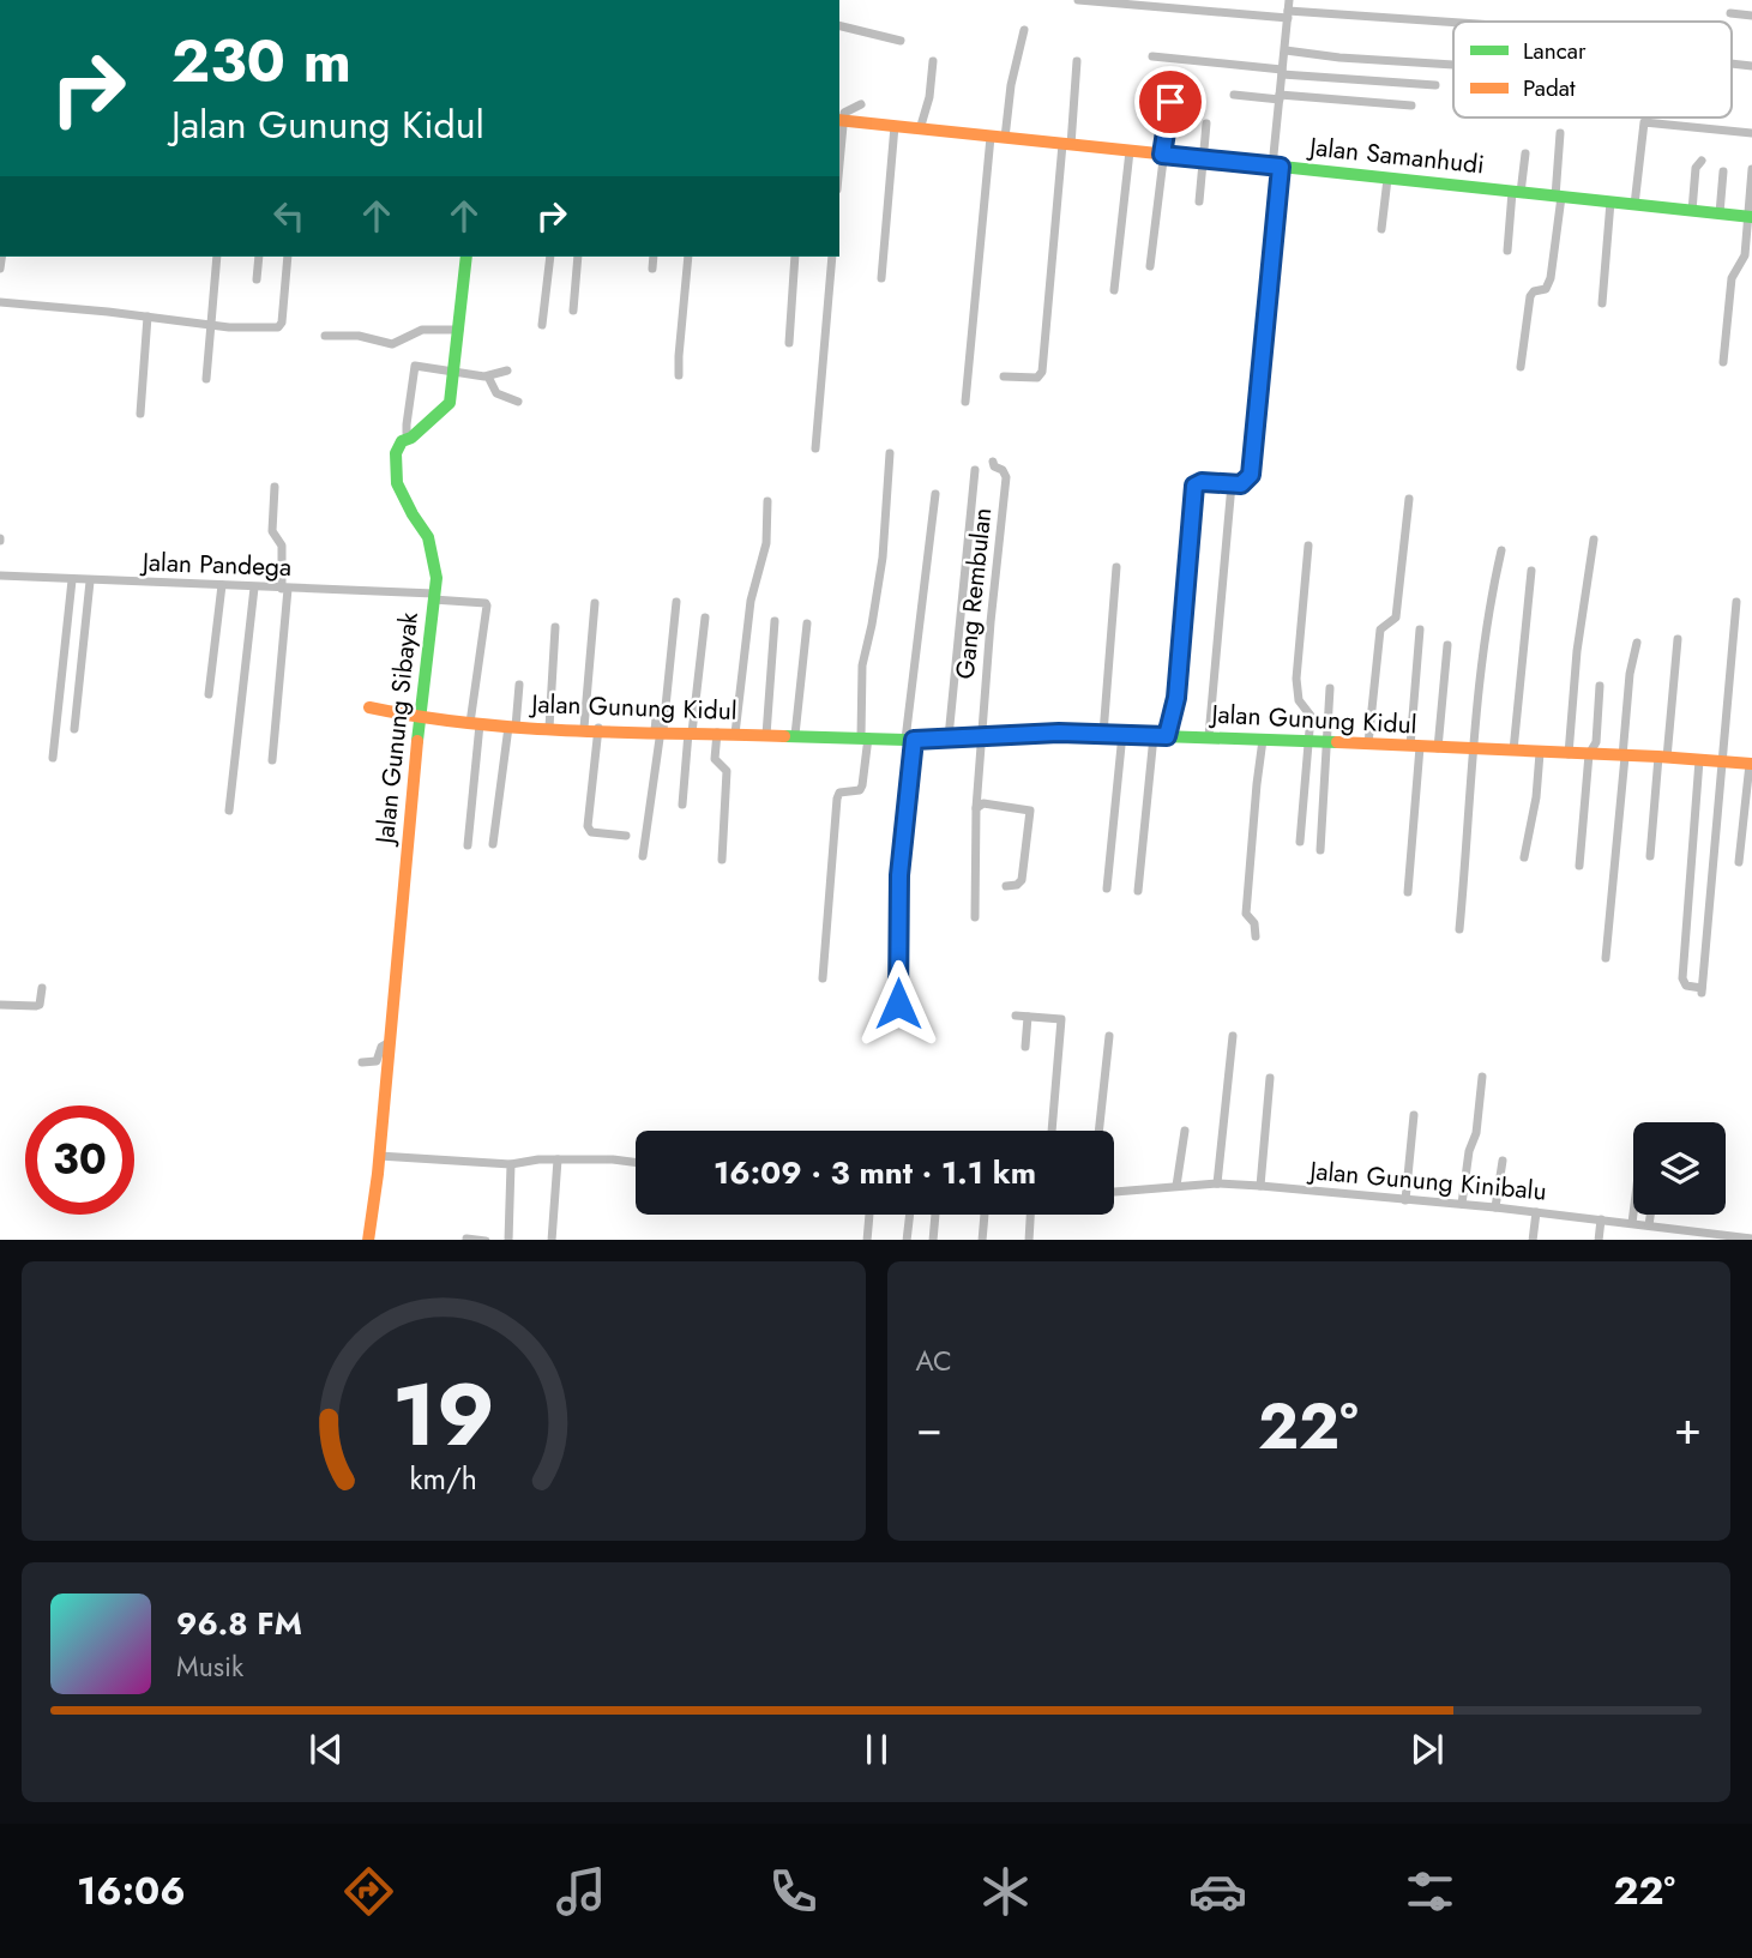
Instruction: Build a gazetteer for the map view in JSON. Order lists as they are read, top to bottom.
{
  "streets": {
    "street": [
      "Jalan Samanhudi",
      "Jalan Pandega",
      "Gang Rembulan",
      "Jalan Gunung Kidul",
      "Jalan Gunung Sibayak",
      "Jalan Gunung Kinibalu"
    ]
  },
  "crossings": [
    ["Jalan Pandega", "Jalan Gunung Kidul"],
    ["Jalan Pandega", "Jalan Gunung Sibayak"],
    ["Gang Rembulan", "Jalan Gunung Kidul"],
    ["Jalan Gunung Kidul", "Jalan Gunung Sibayak"]
  ],
  "legend": ["Lancar", "Padat"],
  "page": {
    "turn": ["230 m", "Jalan Gunung Kidul"],
    "limit": "30",
    "trip": "16:09 · 3 mnt · 1.1 km",
    "tile": "AC",
    "heat": ["−", "22°", "+"],
    "song": ["96.8 FM", "Musik"],
    "tabs": ["16:06", "22°"],
    "gauge": ["19", "km/h"]
  }
}
